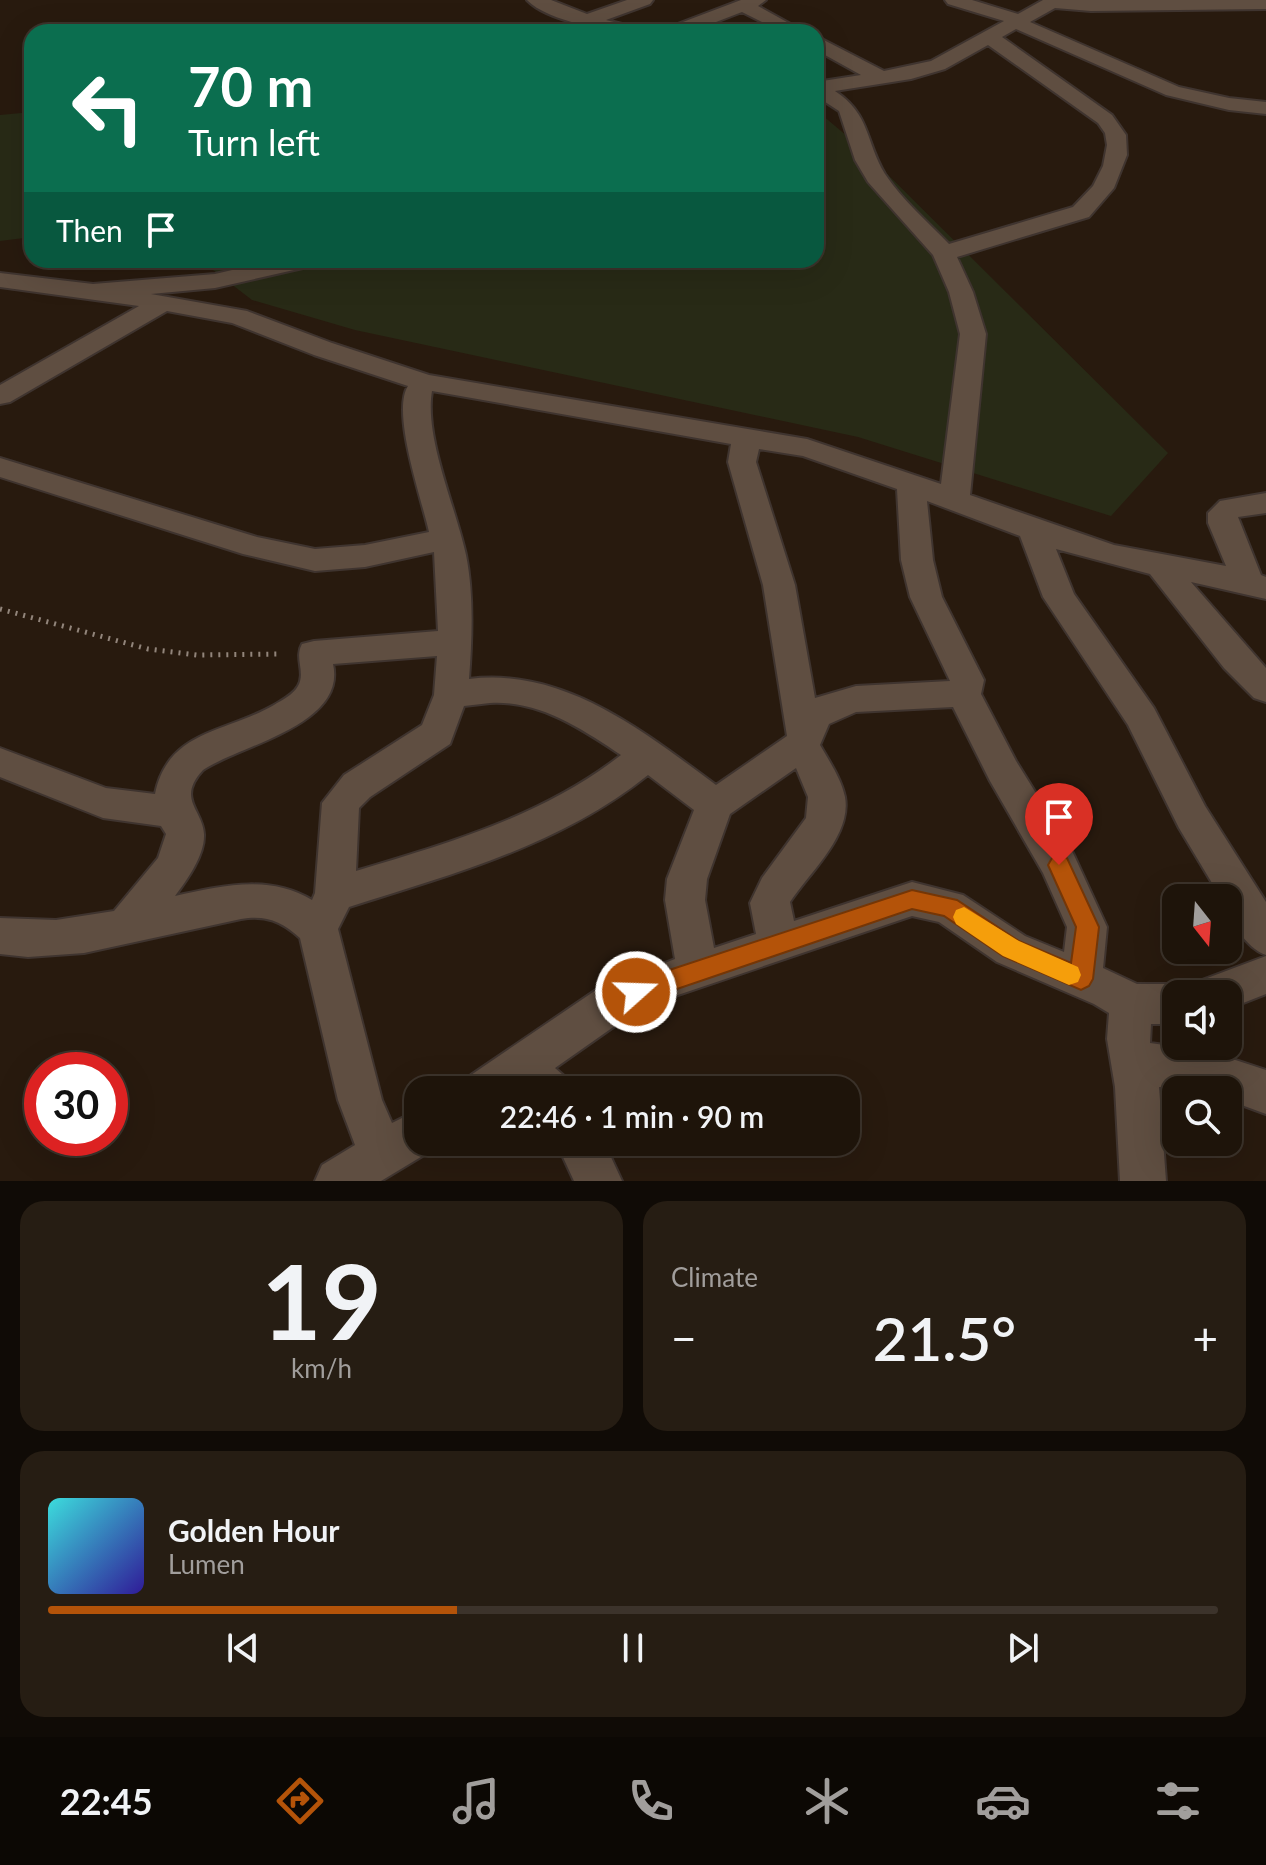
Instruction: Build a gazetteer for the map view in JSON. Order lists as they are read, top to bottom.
{
  "north": "bottom",
  "page": {
    "turn": ["70 m", "Turn left"],
    "then": "Then",
    "limit": "30",
    "trip": "22:46 · 1 min · 90 m",
    "tile": [
      ["19", "km/h"],
      "Climate"
    ],
    "heat": ["−", "21.5°", "+"],
    "song": ["Golden Hour", "Lumen"],
    "tabs": "22:45"
  }
}
